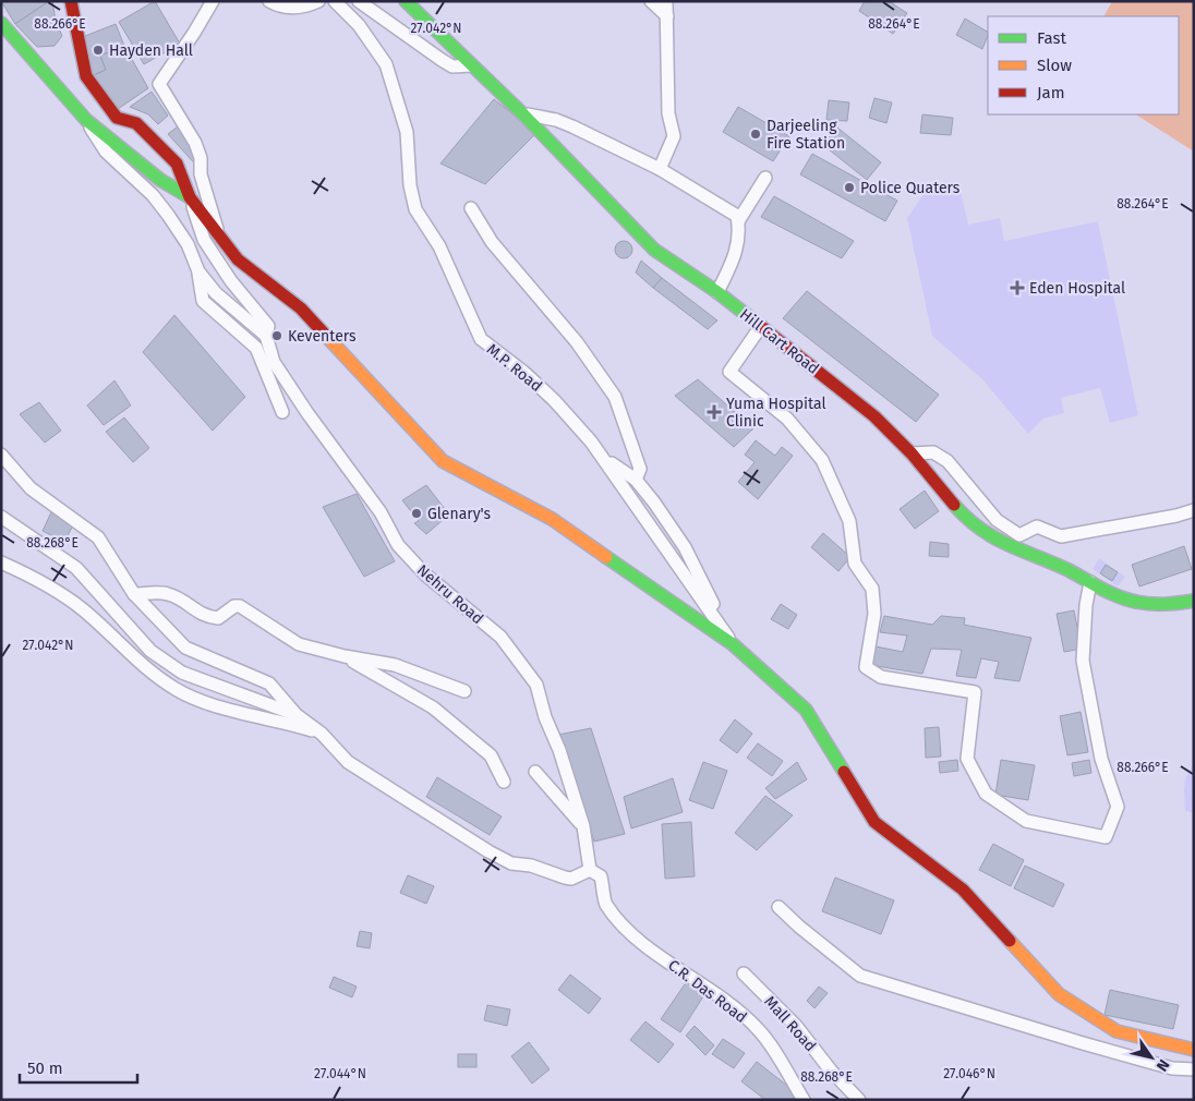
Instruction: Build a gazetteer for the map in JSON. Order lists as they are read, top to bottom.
{
  "streets": {
    "main road": ["Hill Cart Road"],
    "street": [
      "M.P. Road",
      "Nehru Road",
      "C.R. Das Road",
      "Mall Road"
    ]
  },
  "crossings": [
    ["Nehru Road", "C.R. Das Road"]
  ],
  "places": {
    "other": [
      "Hayden Hall",
      "Darjeeling Fire Station",
      "Police Quaters",
      "Keventers",
      "Glenary's"
    ],
    "health": ["Eden Hospital", "Yuma Hospital Clinic"]
  },
  "legend": ["Fast", "Slow", "Jam"],
  "scale_bar": "50 m",
  "north": "bottom right",
  "coordinates": [
    "88.266°E",
    "88.264°E",
    "27.042°N",
    "88.268°E",
    "27.044°N",
    "27.046°N"
  ]
}
